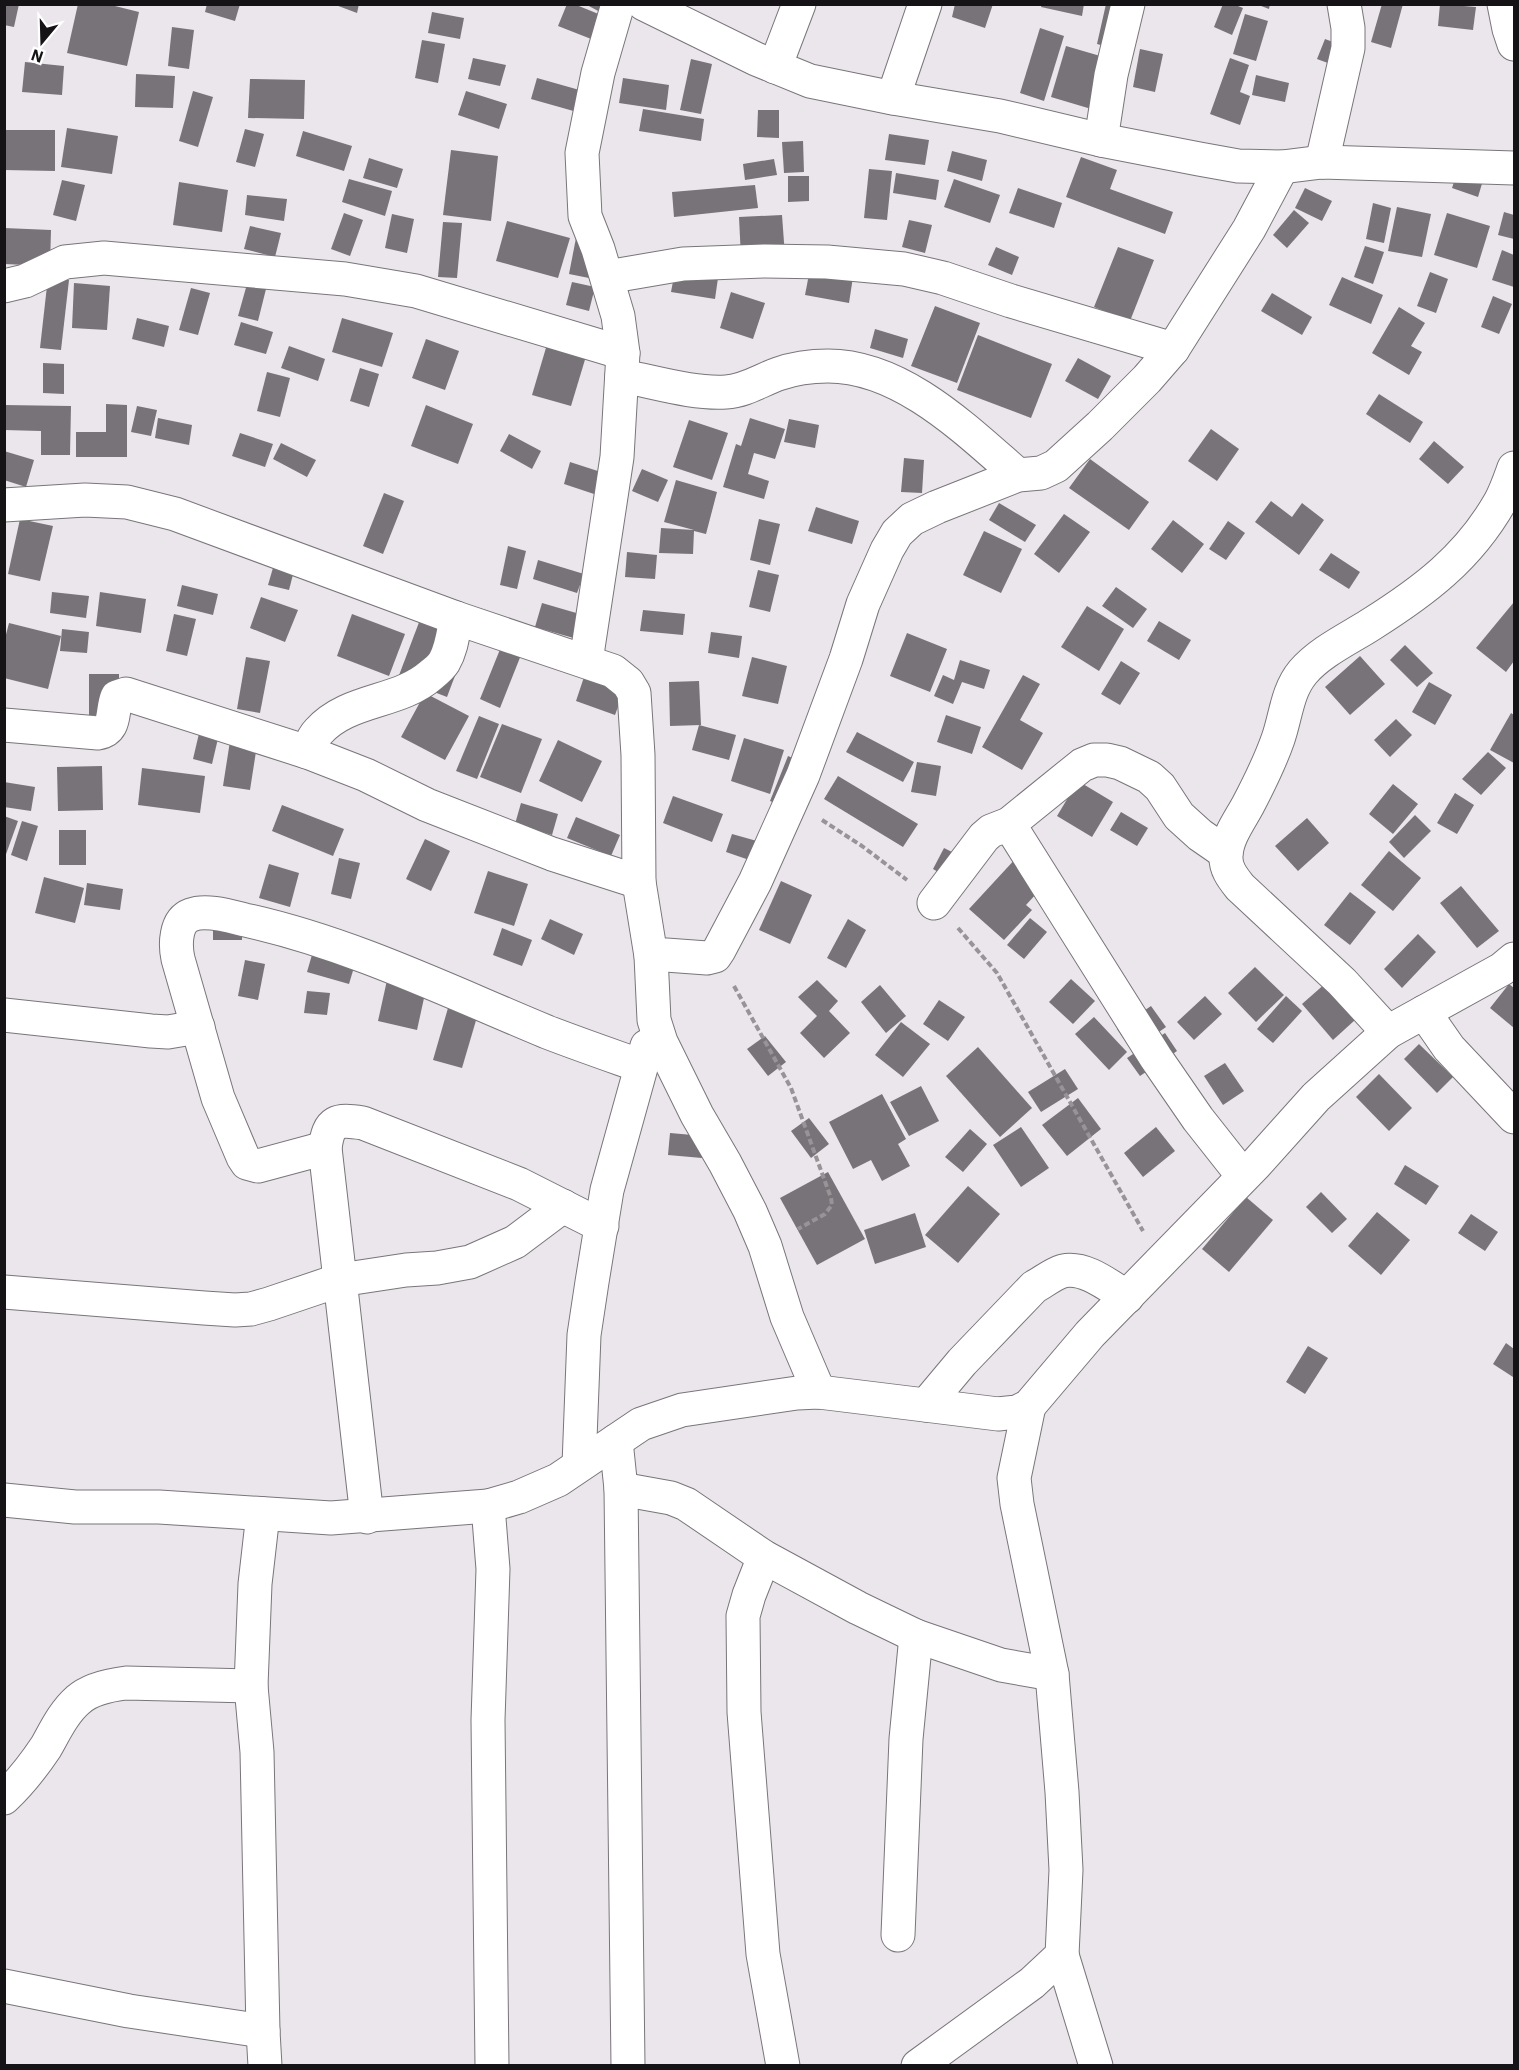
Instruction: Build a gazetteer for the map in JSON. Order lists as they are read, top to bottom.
{
  "north": "bottom"
}
